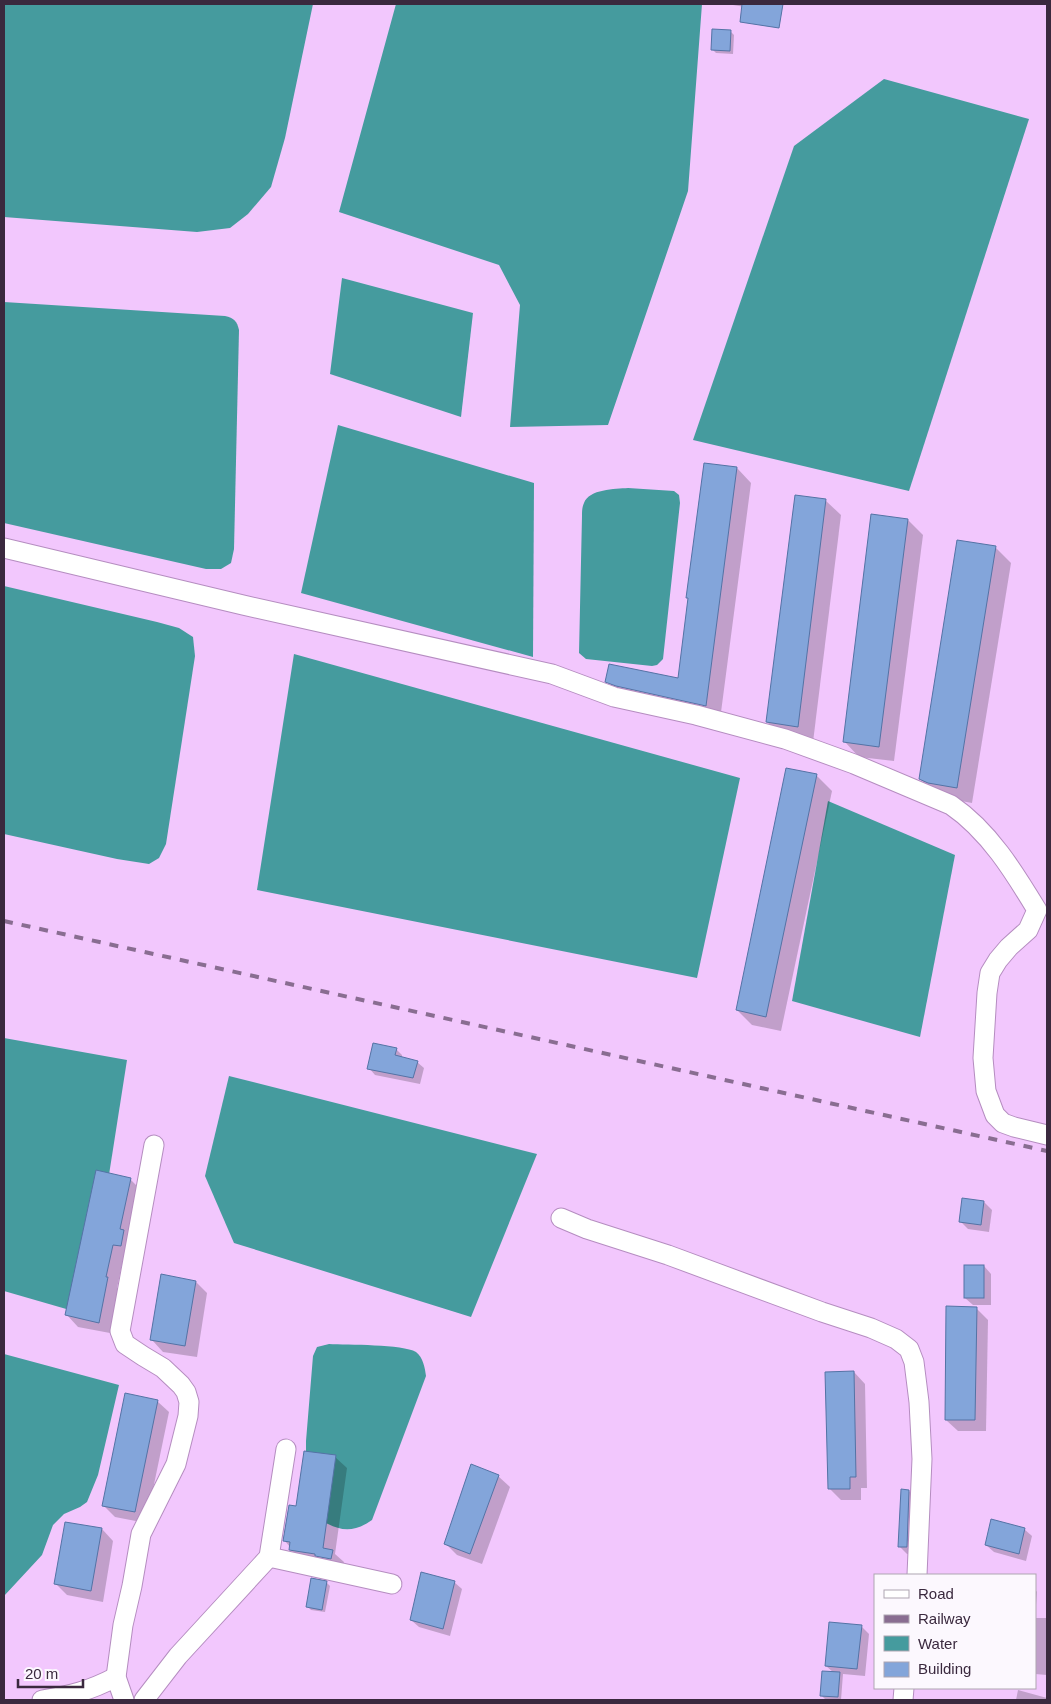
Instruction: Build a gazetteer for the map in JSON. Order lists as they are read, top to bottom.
{
  "legend": [
    "Road",
    "Railway",
    "Water",
    "Building"
  ],
  "scale_bar": "20 m"
}
